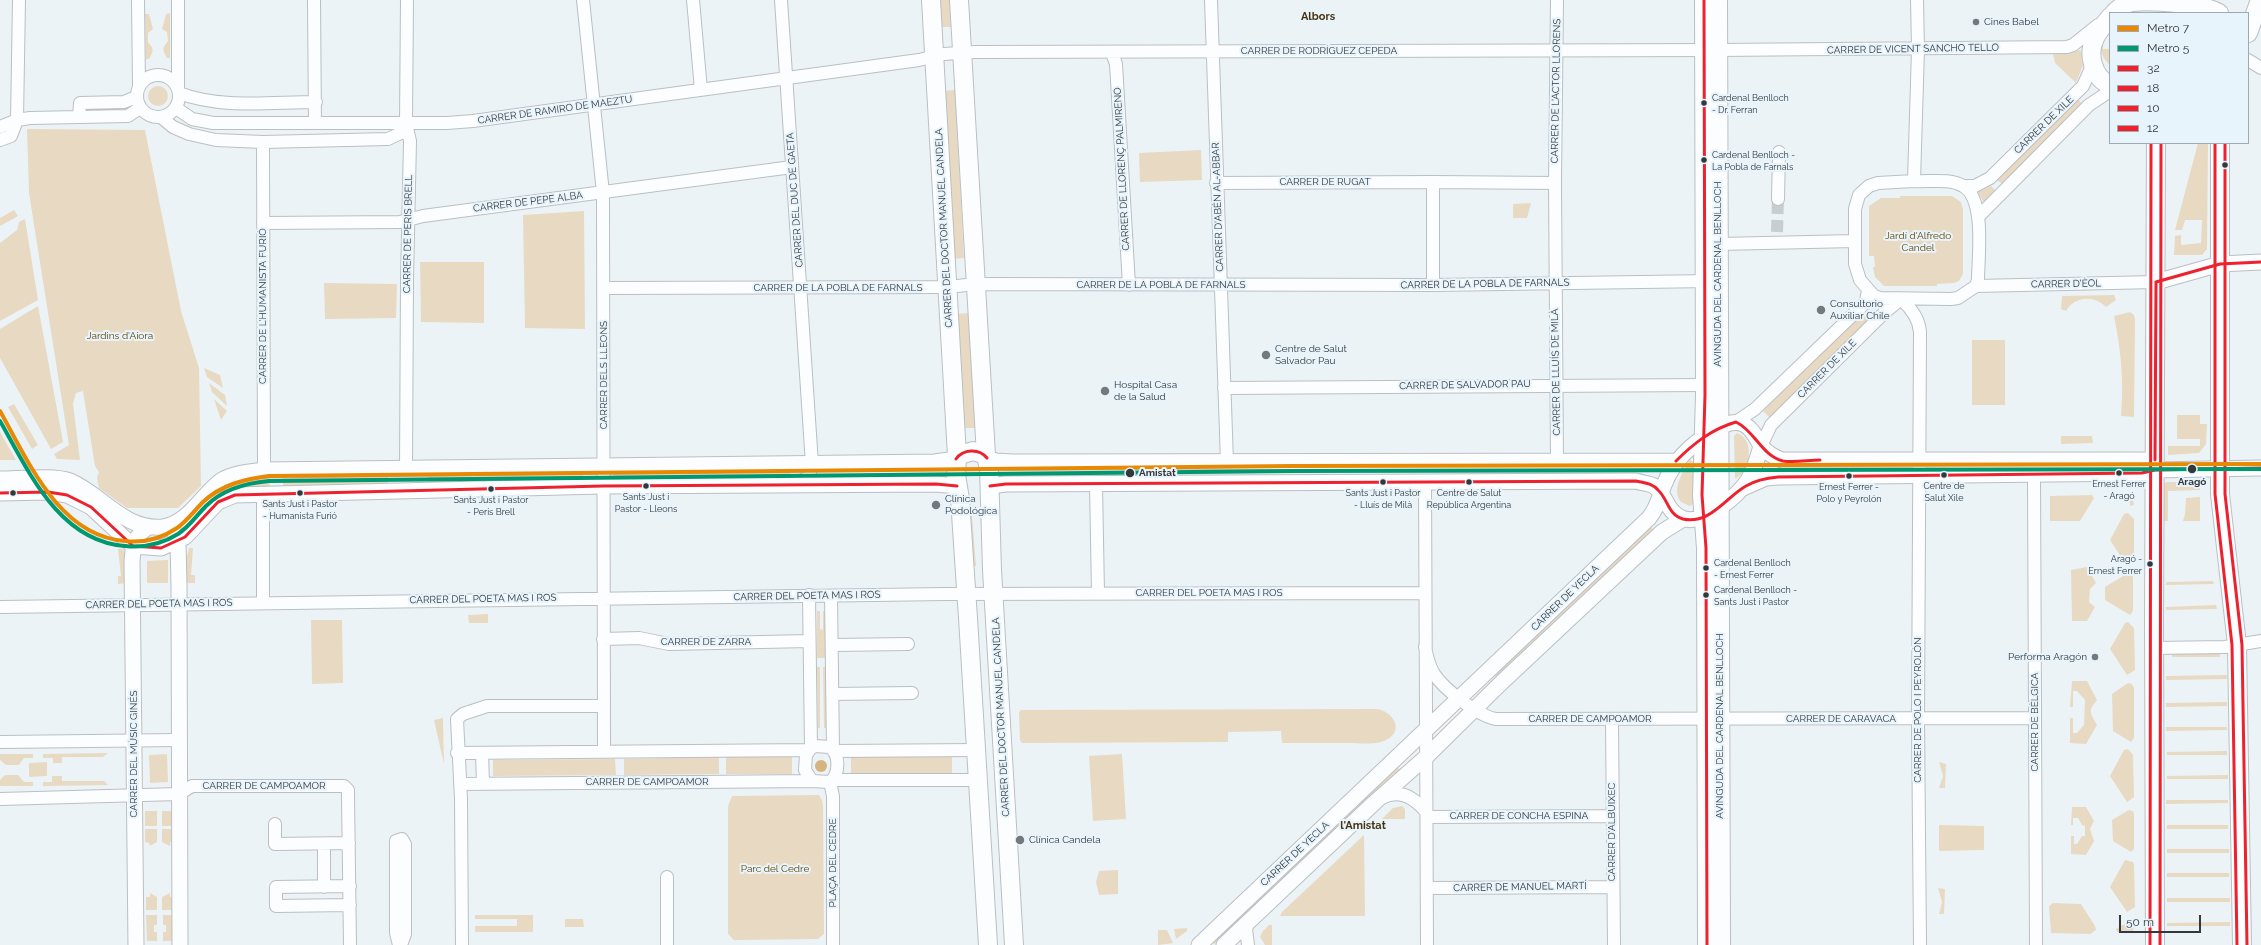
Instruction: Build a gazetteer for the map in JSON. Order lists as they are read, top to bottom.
{
  "streets": {
    "main road": ["CARRER DEL DOCTOR MANUEL CANDELA", "AVINGUDA DEL CARDENAL BENLLOCH"],
    "street": [
      "CARRER DE VICENT SANCHO TELLO",
      "CARRER DE RODRÍGUEZ CEPEDA",
      "CARRER DE L'ACTOR LLORENS",
      "CARRER DE RAMIRO DE MAEZTU",
      "CARRER DE XILE",
      "CARRER DE LLORENÇ PALMIRENO",
      "CARRER DE RUGAT",
      "CARRER DEL DUC DE GAETA",
      "CARRER DE PEPE ALBA",
      "CARRER D'ABÉN AL-ABBAR",
      "CARRER DE PERIS BRELL",
      "CARRER DE LA POBLA DE FARNALS",
      "CARRER D'ÈOL",
      "CARRER DE L'HUMANISTA FURIÓ",
      "CARRER DE LLUÍS DE MILÀ",
      "CARRER DELS LLEONS",
      "CARRER DE SALVADOR PAU",
      "CARRER DEL POETA MAS I ROS",
      "CARRER DE YECLA",
      "CARRER DE ZARRA",
      "CARRER DE POLO I PEYROLÓN",
      "CARRER DE CAMPOAMOR",
      "CARRER DE CARAVACA",
      "CARRER DE BÈLGICA",
      "CARRER DEL MÚSIC GINÉS",
      "CARRER DE CONCHA ESPINA",
      "CARRER D'ALBUIXEC",
      "PLAÇA DEL CEDRE",
      "CARRER DE MANUEL MARTÍ"
    ]
  },
  "crossings": [
    ["CARRER DE VICENT SANCHO TELLO", "CARRER DE RODRÍGUEZ CEPEDA"],
    ["CARRER DE VICENT SANCHO TELLO", "AVINGUDA DEL CARDENAL BENLLOCH"],
    ["CARRER DE RODRÍGUEZ CEPEDA", "CARRER DE L'ACTOR LLORENS"],
    ["CARRER DE RODRÍGUEZ CEPEDA", "CARRER DE RAMIRO DE MAEZTU"],
    ["CARRER DE RODRÍGUEZ CEPEDA", "CARRER DE LLORENÇ PALMIRENO"],
    ["CARRER DE RODRÍGUEZ CEPEDA", "CARRER D'ABÉN AL-ABBAR"],
    ["CARRER DE RODRÍGUEZ CEPEDA", "CARRER DEL DOCTOR MANUEL CANDELA"],
    ["CARRER DE RODRÍGUEZ CEPEDA", "AVINGUDA DEL CARDENAL BENLLOCH"],
    ["CARRER DE L'ACTOR LLORENS", "CARRER DE RUGAT"],
    ["CARRER DE L'ACTOR LLORENS", "CARRER DE LA POBLA DE FARNALS"],
    ["CARRER DE L'ACTOR LLORENS", "CARRER DE LLUÍS DE MILÀ"],
    ["CARRER DE RAMIRO DE MAEZTU", "CARRER DEL DUC DE GAETA"],
    ["CARRER DE RAMIRO DE MAEZTU", "CARRER DEL DOCTOR MANUEL CANDELA"],
    ["CARRER DE RAMIRO DE MAEZTU", "CARRER DE PERIS BRELL"],
    ["CARRER DE RAMIRO DE MAEZTU", "CARRER DE L'HUMANISTA FURIÓ"],
    ["CARRER DE RAMIRO DE MAEZTU", "CARRER DELS LLEONS"],
    ["CARRER DE XILE", "CARRER D'ÈOL"],
    ["CARRER DE XILE", "CARRER DE POLO I PEYROLÓN"],
    ["CARRER DE LLORENÇ PALMIRENO", "CARRER DE LA POBLA DE FARNALS"],
    ["CARRER DE RUGAT", "CARRER D'ABÉN AL-ABBAR"],
    ["CARRER DEL DUC DE GAETA", "CARRER DE PEPE ALBA"],
    ["CARRER DEL DUC DE GAETA", "CARRER DE LA POBLA DE FARNALS"],
    ["CARRER DE PEPE ALBA", "CARRER DE PERIS BRELL"],
    ["CARRER DE PEPE ALBA", "CARRER DE L'HUMANISTA FURIÓ"],
    ["CARRER DE PEPE ALBA", "CARRER DELS LLEONS"],
    ["CARRER D'ABÉN AL-ABBAR", "CARRER DE LA POBLA DE FARNALS"],
    ["CARRER D'ABÉN AL-ABBAR", "CARRER DE SALVADOR PAU"],
    ["CARRER DEL DOCTOR MANUEL CANDELA", "CARRER DE LA POBLA DE FARNALS"],
    ["CARRER DEL DOCTOR MANUEL CANDELA", "CARRER DEL POETA MAS I ROS"],
    ["AVINGUDA DEL CARDENAL BENLLOCH", "CARRER DE LA POBLA DE FARNALS"],
    ["AVINGUDA DEL CARDENAL BENLLOCH", "CARRER DE SALVADOR PAU"],
    ["AVINGUDA DEL CARDENAL BENLLOCH", "CARRER DE CAMPOAMOR"],
    ["AVINGUDA DEL CARDENAL BENLLOCH", "CARRER DE CARAVACA"],
    ["CARRER DE LA POBLA DE FARNALS", "CARRER DE LLUÍS DE MILÀ"],
    ["CARRER DE LA POBLA DE FARNALS", "CARRER DELS LLEONS"],
    ["CARRER D'ÈOL", "CARRER DE POLO I PEYROLÓN"],
    ["CARRER DE LLUÍS DE MILÀ", "CARRER DE SALVADOR PAU"],
    ["CARRER DELS LLEONS", "CARRER DEL POETA MAS I ROS"],
    ["CARRER DELS LLEONS", "CARRER DE ZARRA"],
    ["CARRER DEL POETA MAS I ROS", "CARRER DEL MÚSIC GINÉS"],
    ["CARRER DE YECLA", "CARRER DE CAMPOAMOR"],
    ["CARRER DE POLO I PEYROLÓN", "CARRER DE CARAVACA"],
    ["CARRER DE CAMPOAMOR", "CARRER DE CARAVACA"],
    ["CARRER DE CAMPOAMOR", "CARRER D'ALBUIXEC"],
    ["CARRER DE CAMPOAMOR", "PLAÇA DEL CEDRE"],
    ["CARRER DE CARAVACA", "CARRER DE BÈLGICA"],
    ["CARRER DE CONCHA ESPINA", "CARRER D'ALBUIXEC"],
    ["CARRER D'ALBUIXEC", "CARRER DE MANUEL MARTÍ"]
  ],
  "districts": ["Albors", "l'Amistat"],
  "parks": ["Jardí d'Alfredo Candel", "Jardins d'Aiora", "Parc del Cedre"],
  "places": [
    "Cines Babel",
    "Cardenal Benlloch - Dr. Ferran",
    "Cardenal Benlloch - La Pobla de Farnals",
    "Consultorio Auxiliar Chile",
    "Centre de Salut Salvador Pau",
    "Hospital Casa de la Salud",
    "Aragó",
    "Amistat",
    "Ernest Ferrer - Aragó",
    "Centre de Salut Xile",
    "Ernest Ferrer - Polo y Peyrolón",
    "Sants Just i Pastor - Lluís de Milà",
    "Centre de Salut República Argentina",
    "Sants Just i Pastor - Lleons",
    "Sants Just i Pastor - Peris Brell",
    "Sants Just i Pastor - Humanista Furió",
    "Clínica Podológica",
    "Aragó - Ernest Ferrer",
    "Cardenal Benlloch - Ernest Ferrer",
    "Cardenal Benlloch - Sants Just i Pastor",
    "Performa Aragón",
    "Clínica Candela"
  ],
  "lines": [
    "transit line 18",
    "transit line 10",
    "transit line 12",
    "transit line 32",
    "metro line 7",
    "metro line 5"
  ],
  "legend": [
    "Metro 7",
    "Metro 5",
    "32",
    "18",
    "10",
    "12"
  ],
  "scale_bar": "50 m"
}
